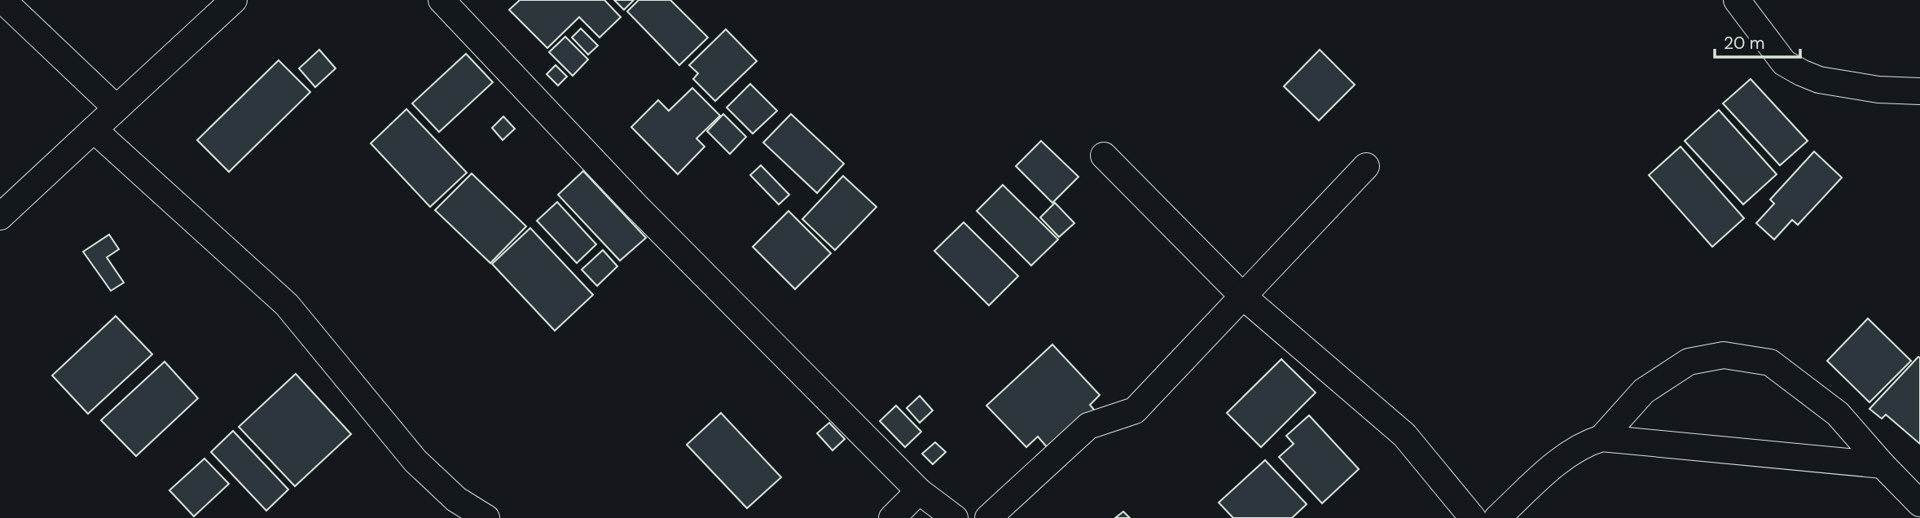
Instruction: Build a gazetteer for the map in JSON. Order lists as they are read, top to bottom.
{
  "scale_bar": "20 m"
}
